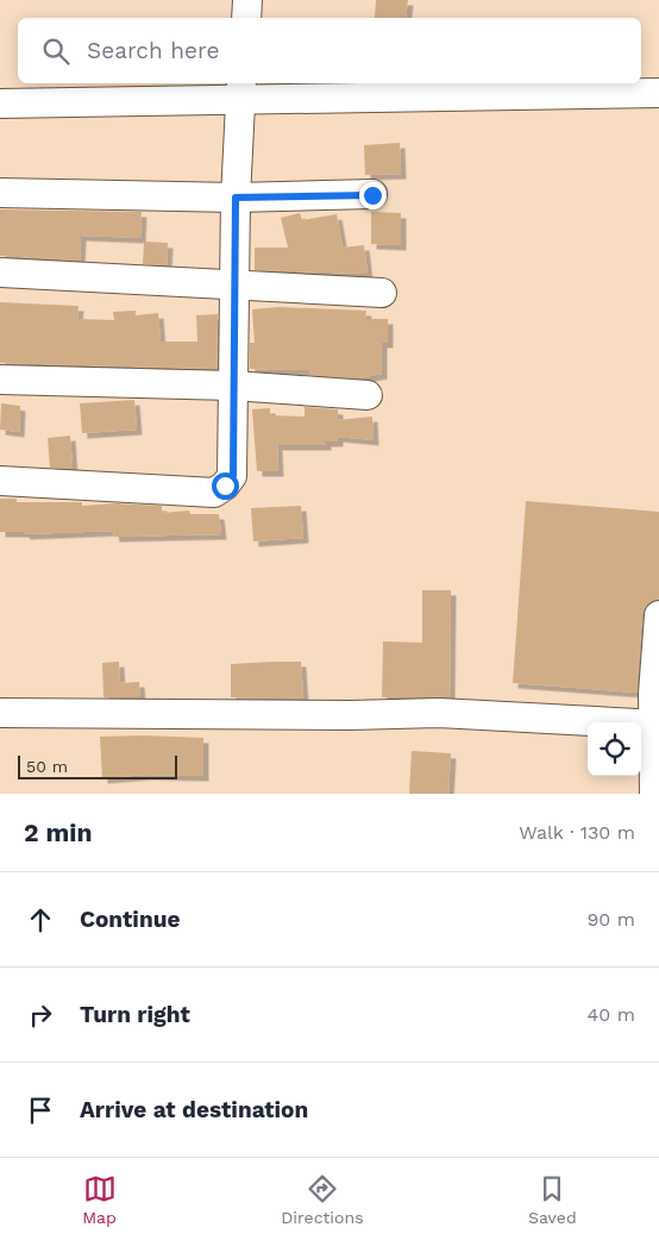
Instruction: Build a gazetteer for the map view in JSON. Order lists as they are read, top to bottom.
{
  "scale_bar": "50 m",
  "page": {
    "search": "Search here",
    "scale": "50 m",
    "heading": ["2 min", "Walk · 130 m"],
    "list": [
      ["Continue", "90 m"],
      ["Turn right", "40 m"],
      "Arrive at destination"
    ],
    "nav": ["Map", "Directions", "Saved"]
  }
}
